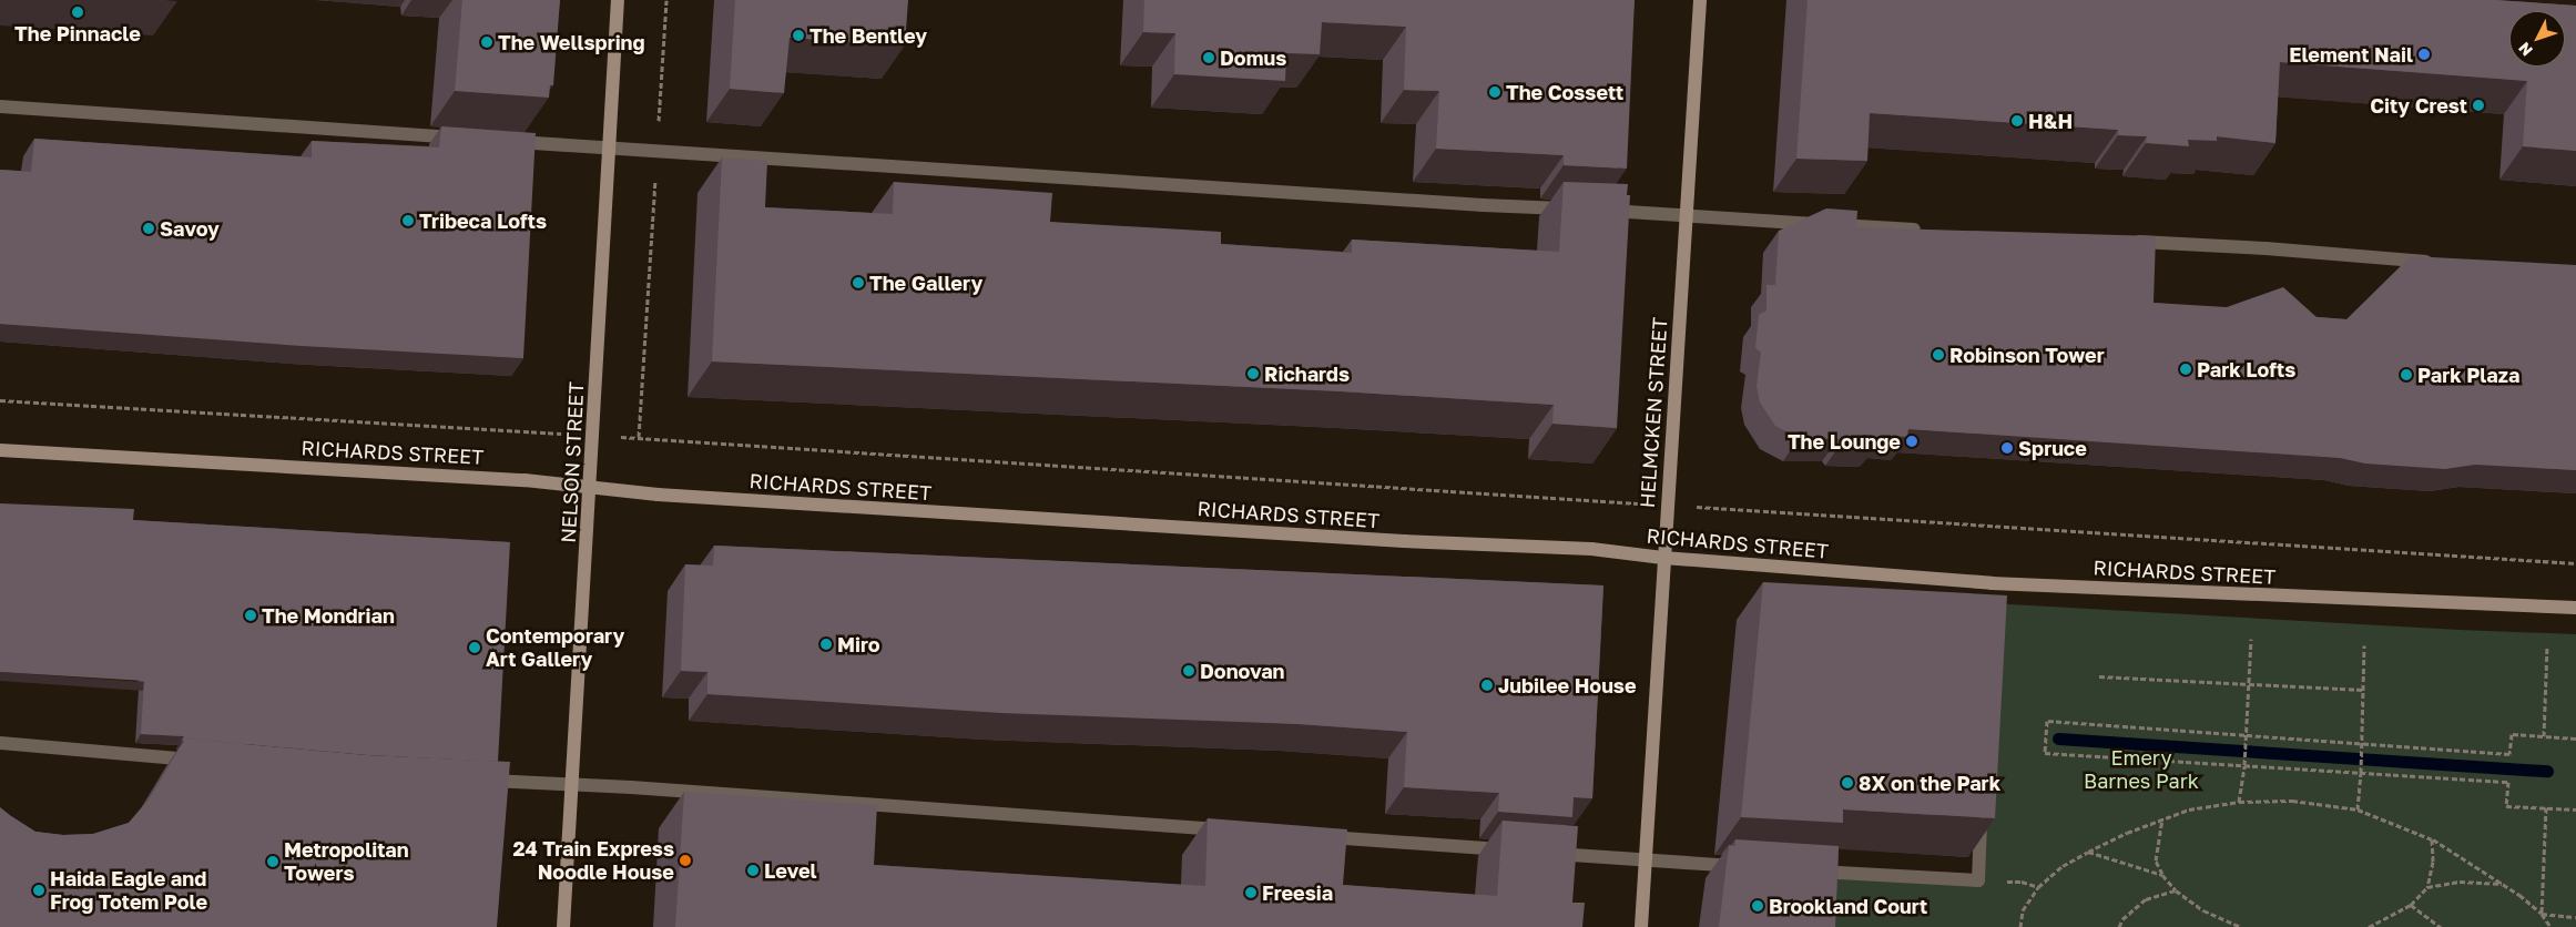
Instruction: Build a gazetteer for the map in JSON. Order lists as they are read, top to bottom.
{
  "streets": {
    "street": ["HELMCKEN STREET", "RICHARDS STREET", "NELSON STREET"]
  },
  "crossings": [
    ["HELMCKEN STREET", "RICHARDS STREET"],
    ["RICHARDS STREET", "NELSON STREET"]
  ],
  "parks": ["Emery Barnes Park"],
  "places": [
    "The Pinnacle",
    "The Bentley",
    "The Wellspring",
    "Element Nail",
    "Domus",
    "The Cossett",
    "City Crest",
    "H&H",
    "Tribeca Lofts",
    "Savoy",
    "The Gallery",
    "Robinson Tower",
    "Park Lofts",
    "Richards",
    "Park Plaza",
    "The Lounge",
    "Spruce",
    "The Mondrian",
    "Miro",
    "Contemporary Art Gallery",
    "Donovan",
    "Jubilee House",
    "8X on the Park",
    "24 Train Express Noodle House",
    "Metropolitan Towers",
    "Level",
    "Haida Eagle and Frog Totem Pole",
    "Freesia",
    "Brookland Court"
  ],
  "north": "bottom left"
}
